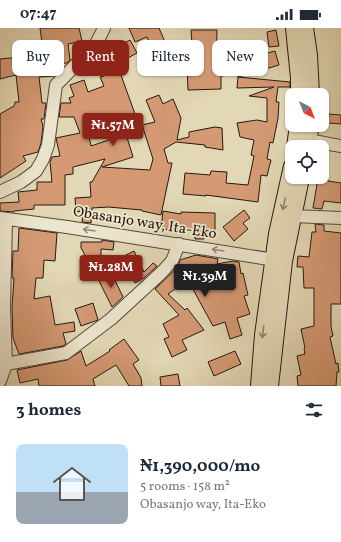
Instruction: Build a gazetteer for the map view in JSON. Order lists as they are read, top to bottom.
{
  "streets": {
    "street": ["Obasanjo way, Ita-Eko"]
  },
  "one_way": ["Obasanjo way, Ita-Eko"],
  "north": "bottom right",
  "page": {
    "status": "07:47",
    "chip": [
      "Buy",
      "Rent",
      "Filters",
      "New"
    ],
    "price": ["₦1.57M", "₦1.28M", "₦1.39M"],
    "heading": "3 homes",
    "list": [
      {
        "name": "₦1,390,000/mo",
        "note": "5 rooms · 158 m² · Obasanjo way, Ita-Eko"
      }
    ]
  }
}
